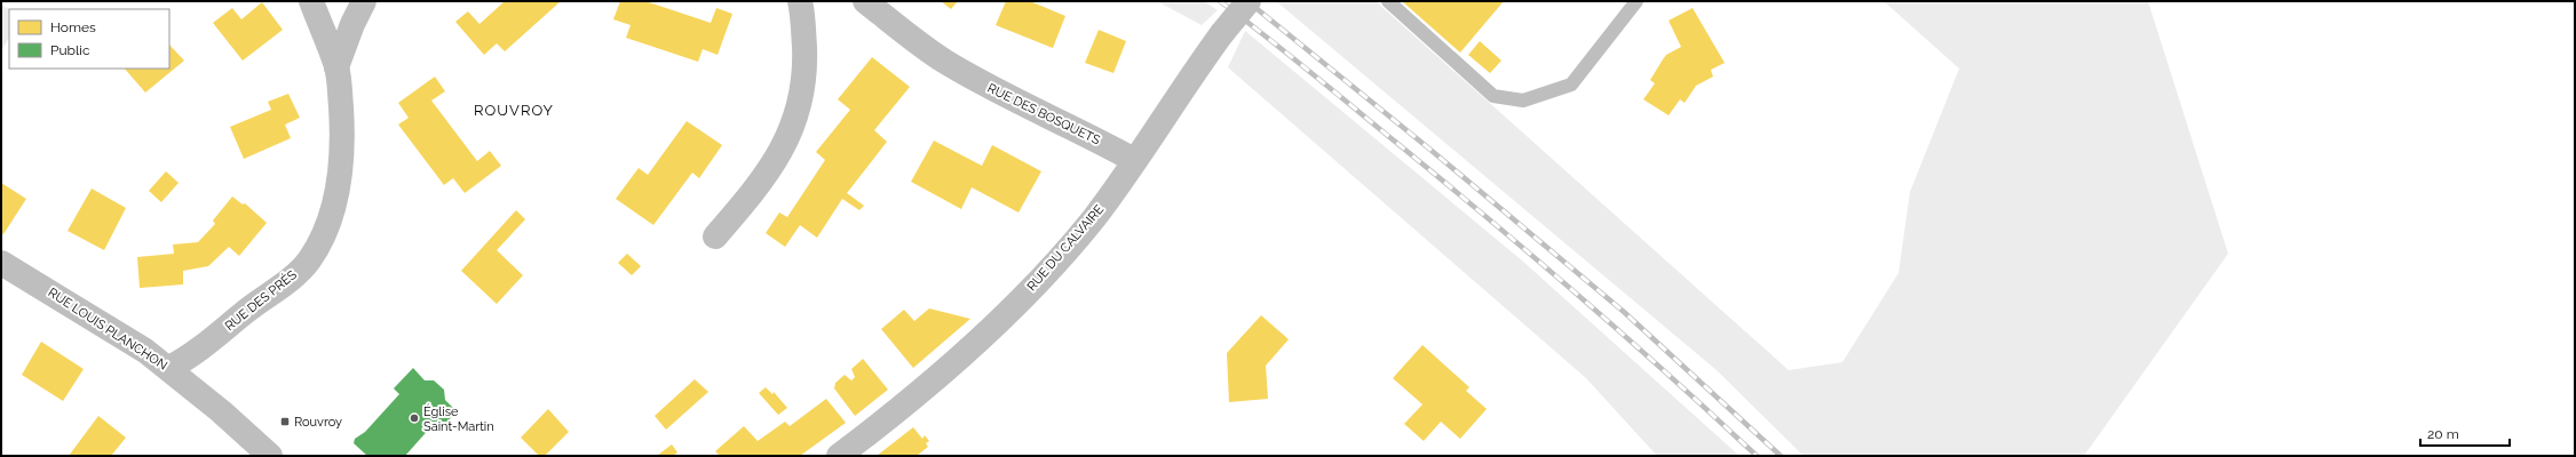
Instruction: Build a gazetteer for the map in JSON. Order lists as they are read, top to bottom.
{
  "streets": {
    "street": [
      "RUE DES BOSQUETS",
      "RUE DU CALVAIRE",
      "RUE DES PRÉS",
      "RUE LOUIS PLANCHON"
    ]
  },
  "crossings": [
    ["RUE DES BOSQUETS", "RUE DU CALVAIRE"],
    ["RUE DES PRÉS", "RUE LOUIS PLANCHON"]
  ],
  "districts": ["ROUVROY"],
  "places": {
    "other": ["Église Saint-Martin"],
    "transit": ["Rouvroy"]
  },
  "legend": ["Homes", "Public"],
  "scale_bar": "20 m"
}
